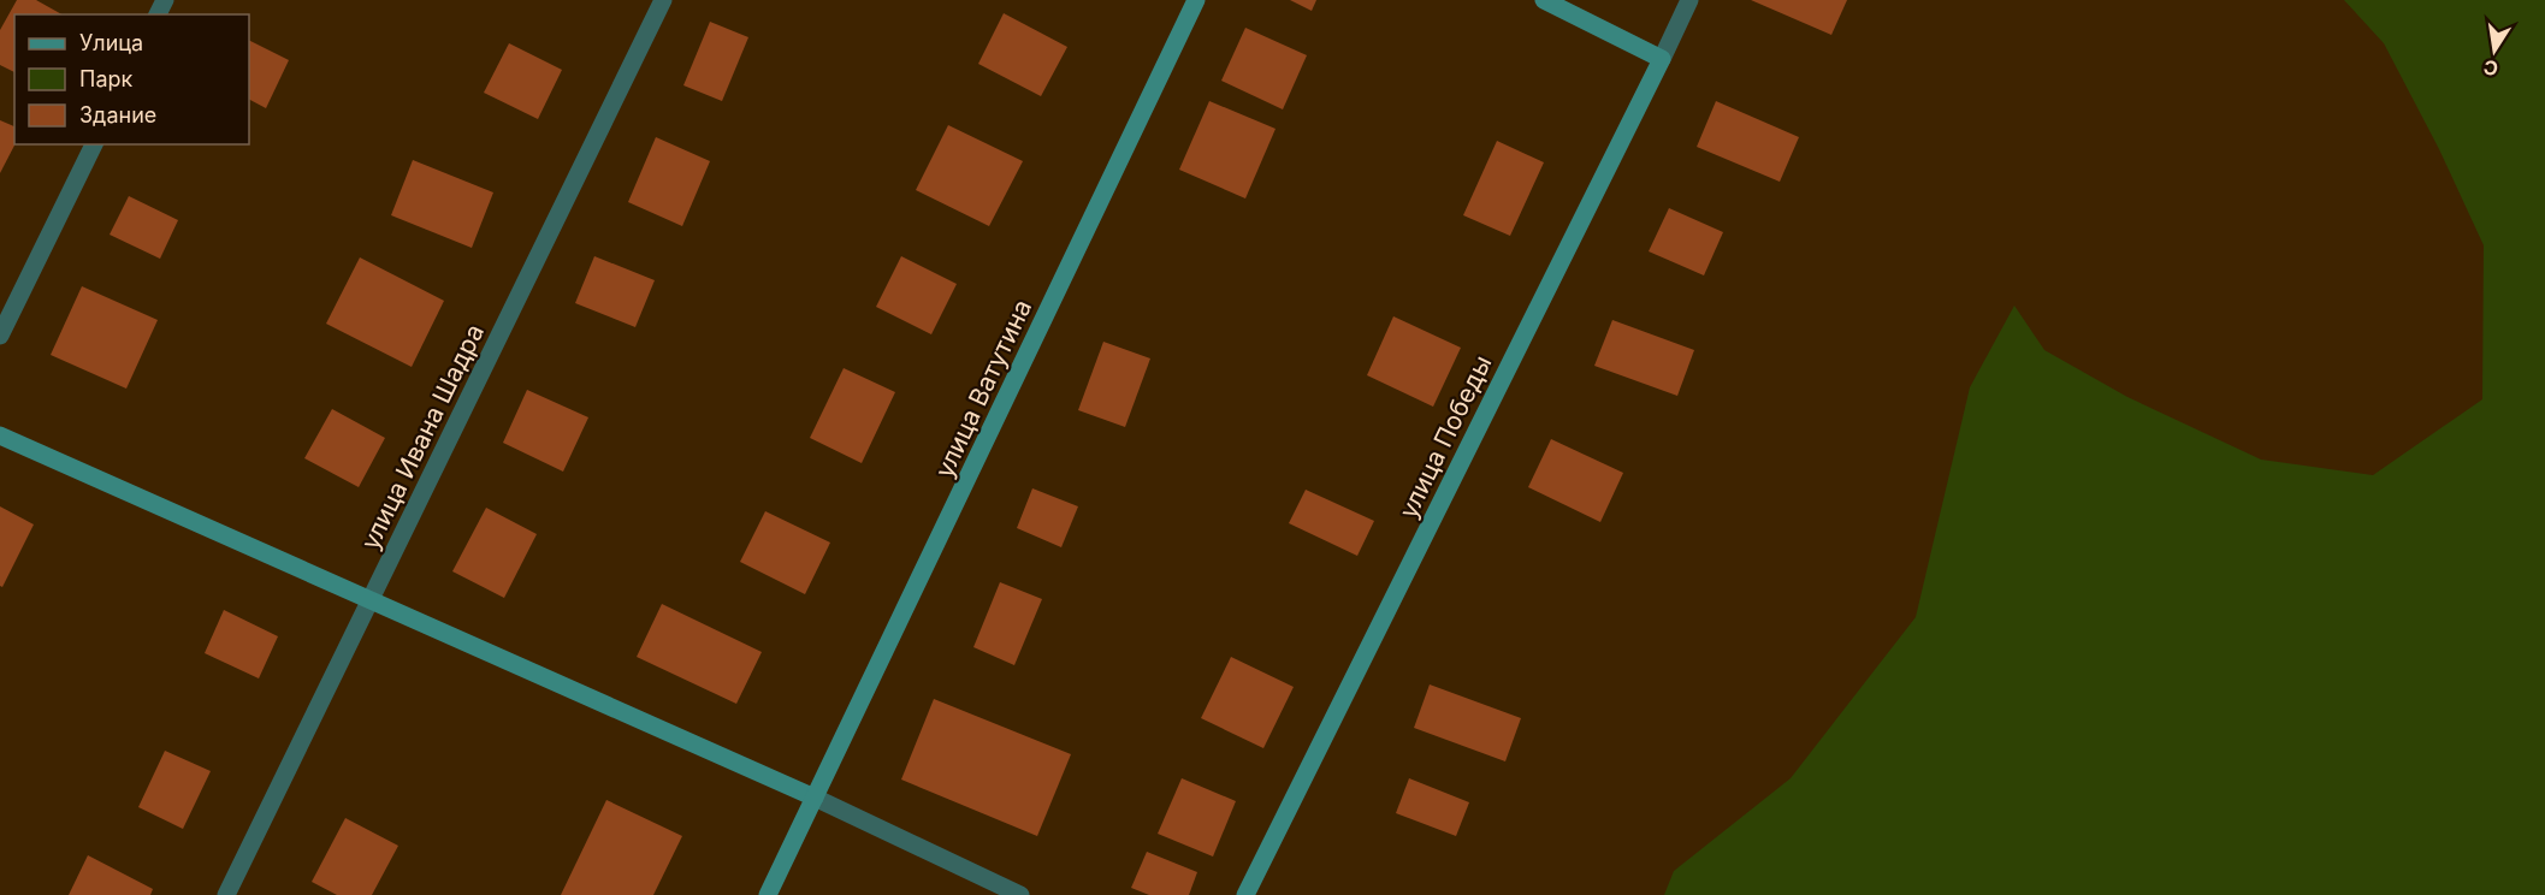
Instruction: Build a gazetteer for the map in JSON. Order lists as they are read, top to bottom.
{
  "streets": {
    "street": ["улица Ватутина", "улица Ивана Шадра", "улица Победы"]
  },
  "legend": ["Улица", "Парк", "Здание"],
  "north": "bottom"
}
